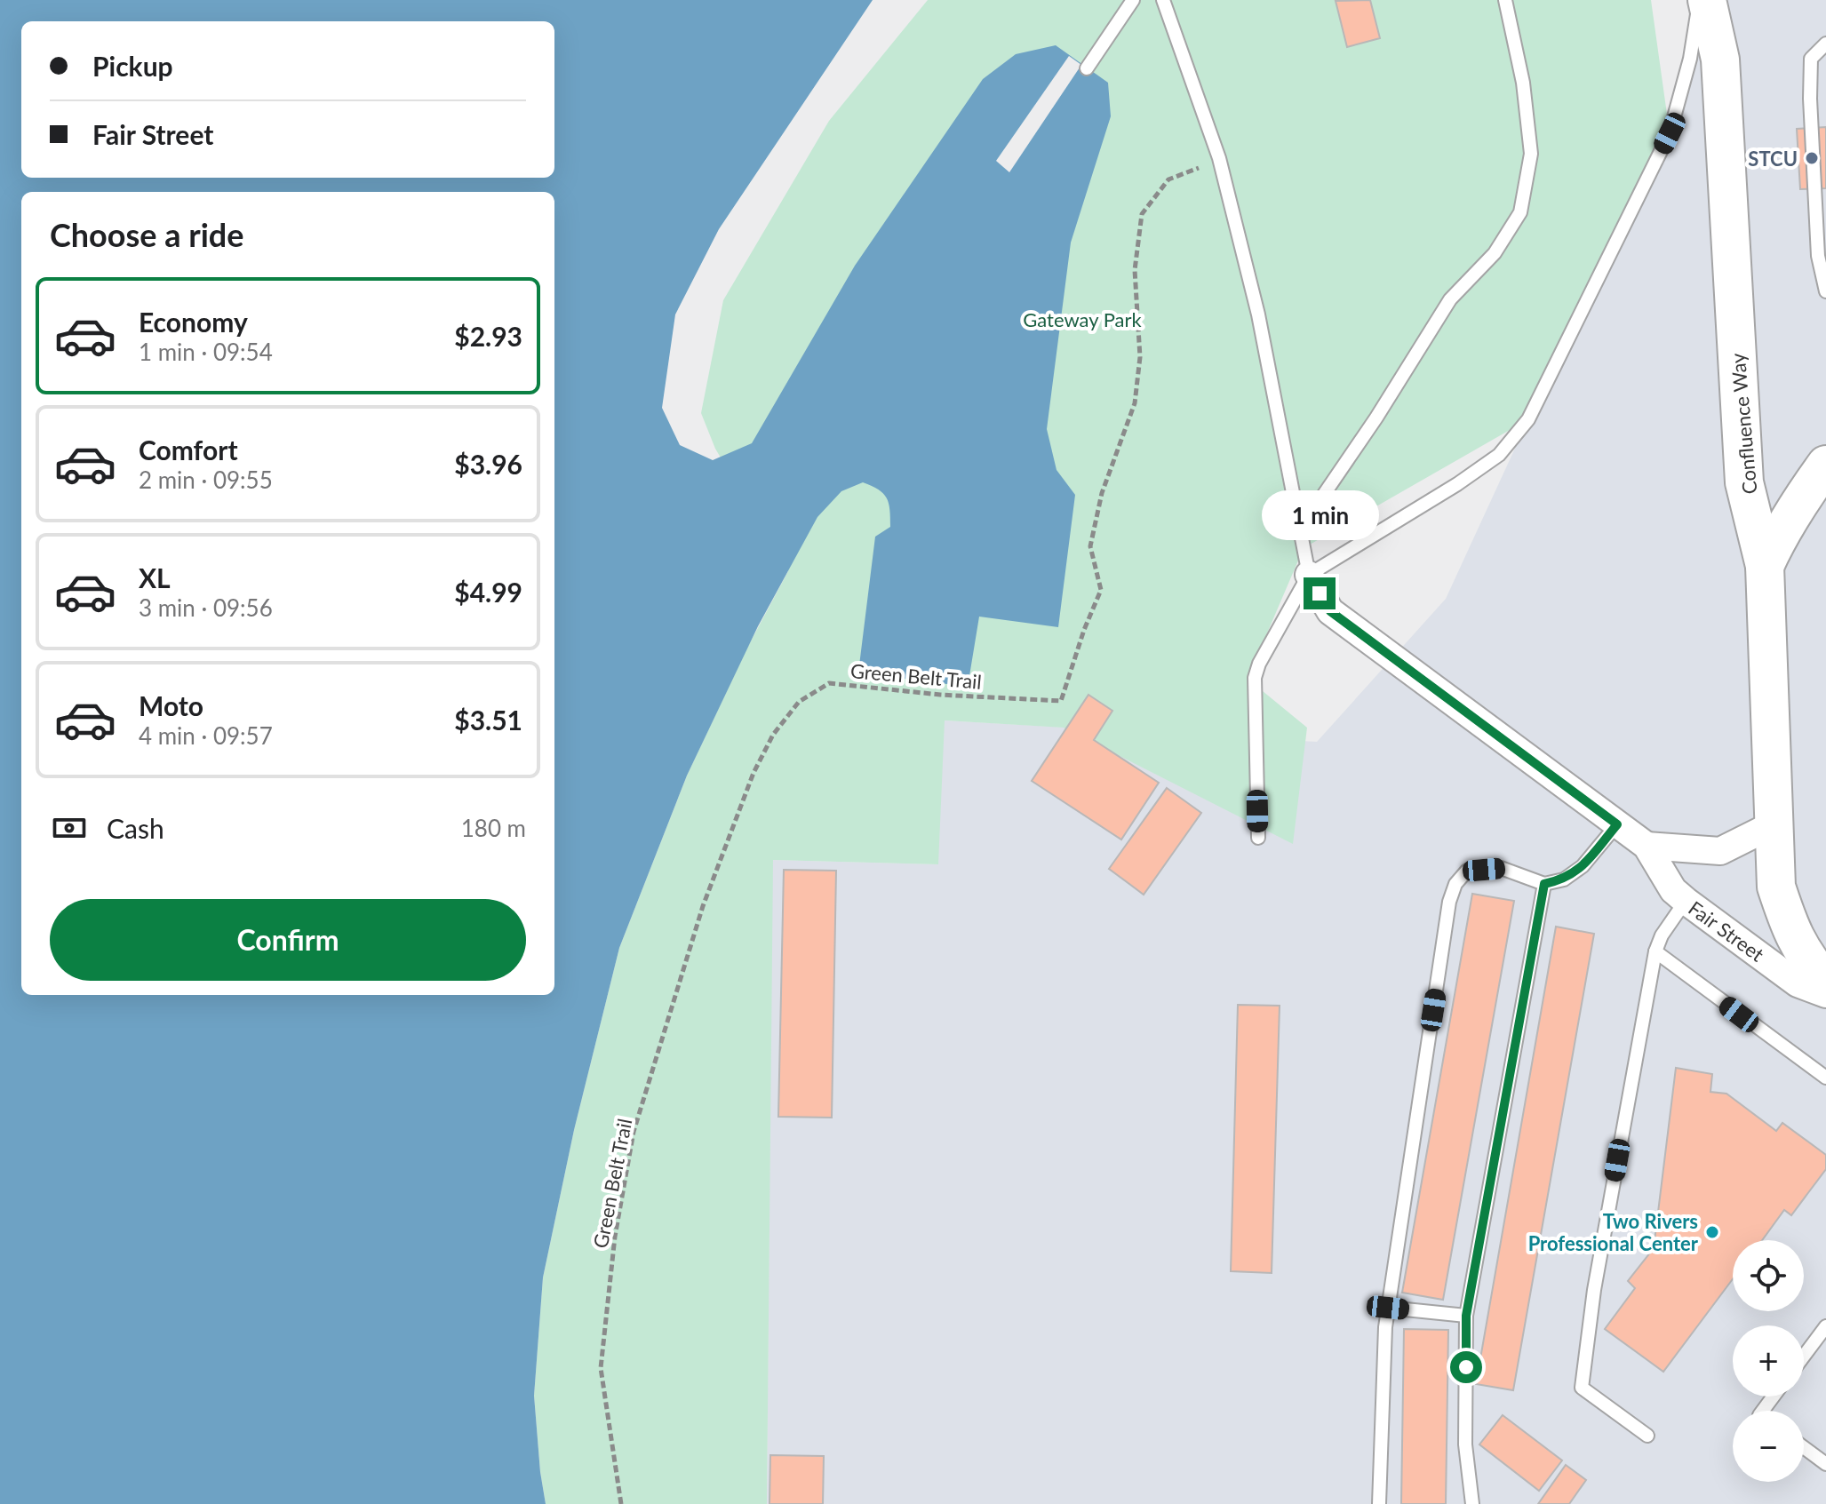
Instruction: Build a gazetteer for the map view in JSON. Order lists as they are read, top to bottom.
{
  "streets": {
    "street": ["Confluence Way", "Fair Street"],
    "path": ["Green Belt Trail"]
  },
  "crossings": [
    ["Confluence Way", "Fair Street"]
  ],
  "parks": ["Gateway Park"],
  "places": ["STCU", "Two Rivers Professional Center"],
  "page": {
    "banner": ["Pickup", "Fair Street"],
    "heading": "Choose a ride",
    "list": [
      {
        "name": "Economy",
        "note": "1 min · 09:54",
        "value": "$2.93"
      },
      {
        "name": "Comfort",
        "note": "2 min · 09:55",
        "value": "$3.96"
      },
      {
        "name": "XL",
        "note": "3 min · 09:56",
        "value": "$4.99"
      },
      {
        "name": "Moto",
        "note": "4 min · 09:57",
        "value": "$3.51"
      }
    ],
    "bubble": "1 min",
    "pay": ["Cash", "180 m"],
    "buttons": "Confirm",
    "map_buttons": ["+", "−"]
  }
}
